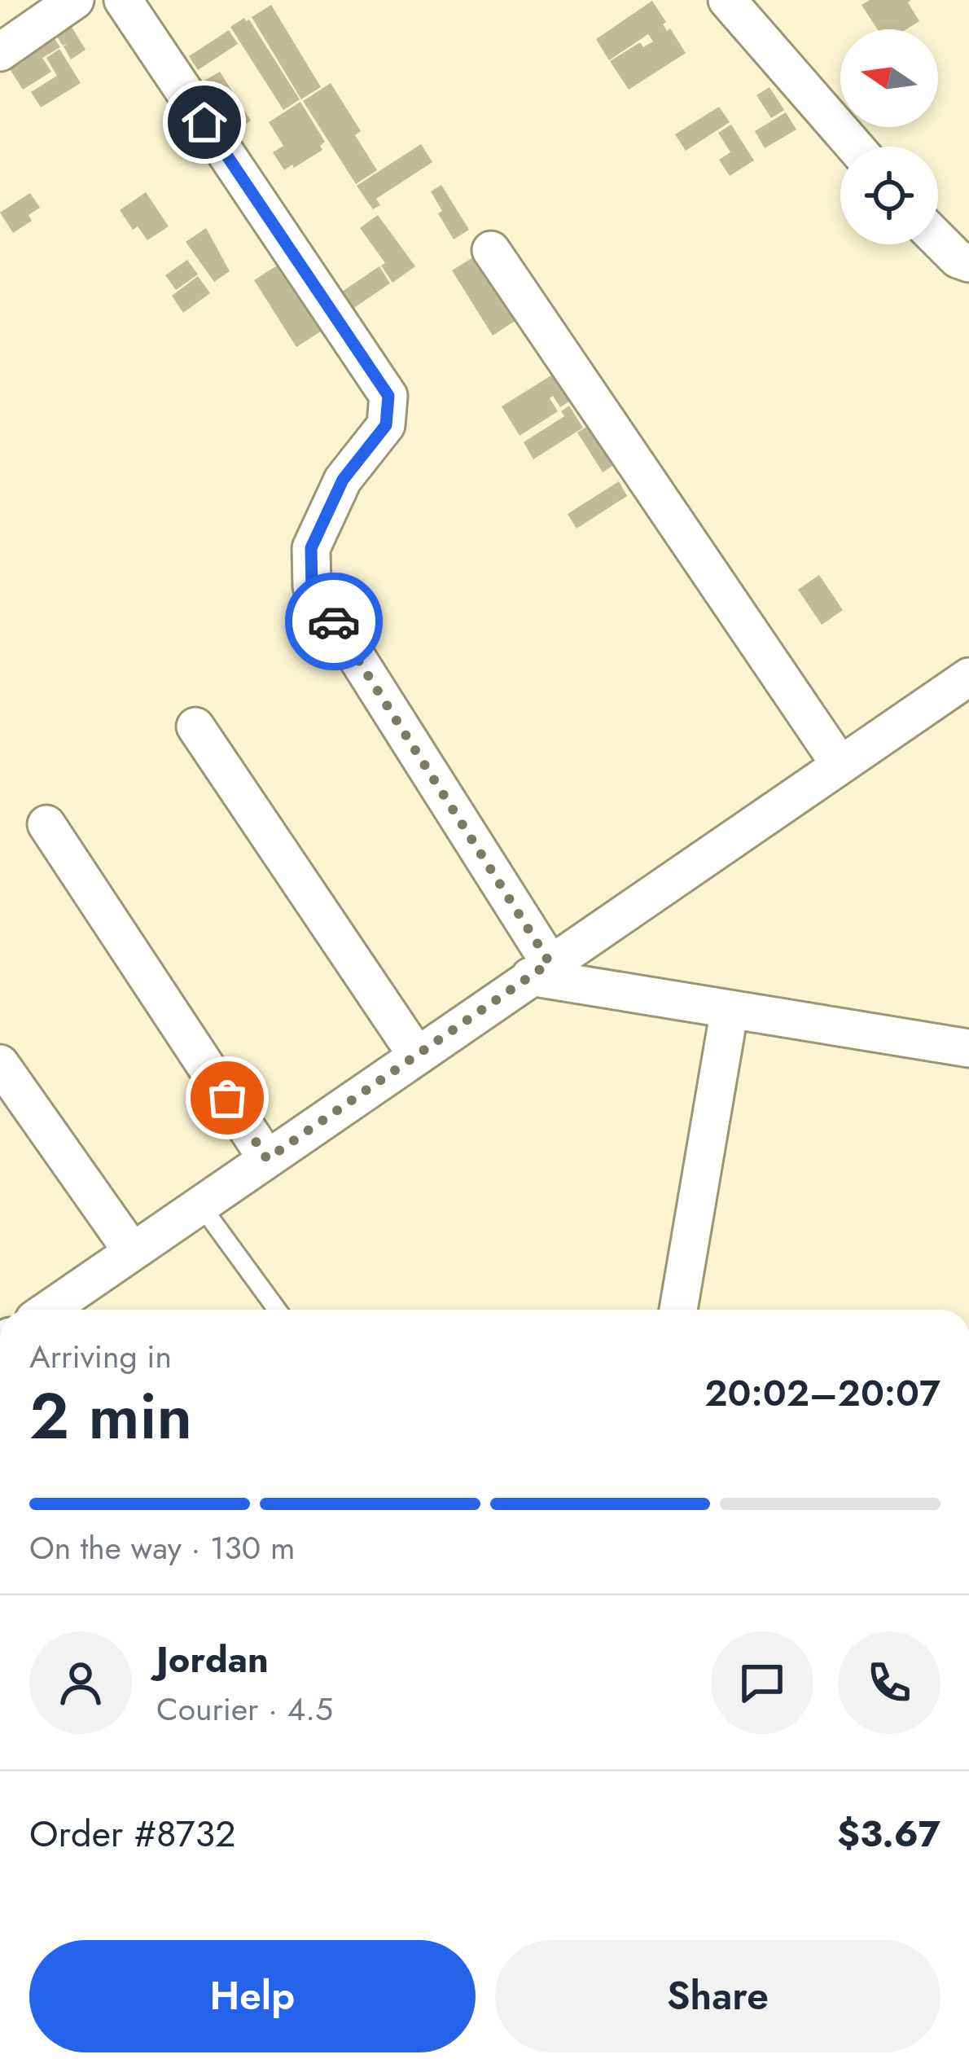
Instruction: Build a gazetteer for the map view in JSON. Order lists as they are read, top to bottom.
{
  "north": "left",
  "page": {
    "heading": ["2 min", "Arriving in", "20:02–20:07"],
    "panel": [
      "Jordan",
      "Courier · 4.5",
      "Order #8732",
      "$3.67"
    ],
    "bar": "On the way · 130 m",
    "buttons": ["Help", "Share"]
  }
}
